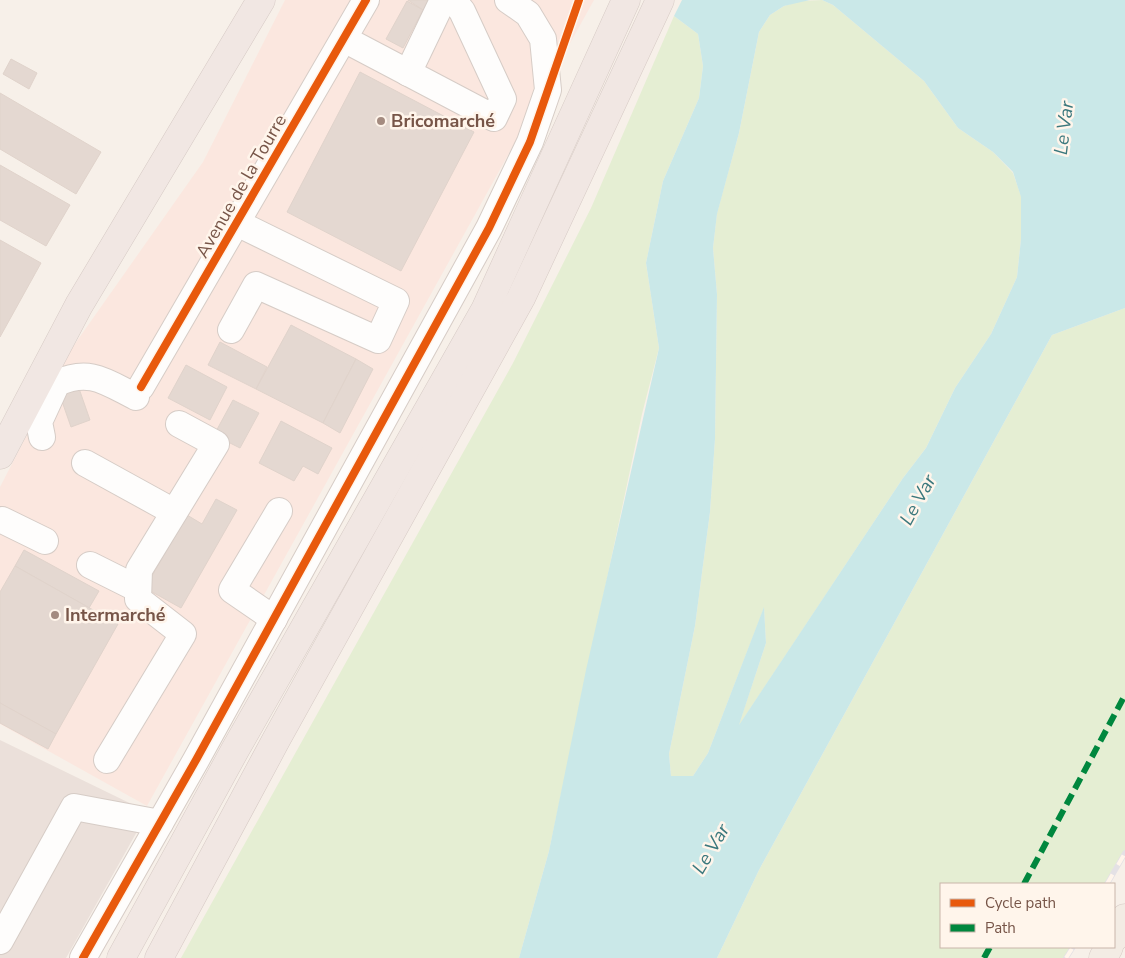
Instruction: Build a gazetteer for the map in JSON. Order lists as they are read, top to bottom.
{
  "streets": {
    "street": ["Avenue de la Tourre"]
  },
  "water": ["Le Var"],
  "places": ["Bricomarché", "Intermarché"],
  "legend": ["Cycle path", "Path"]
}
